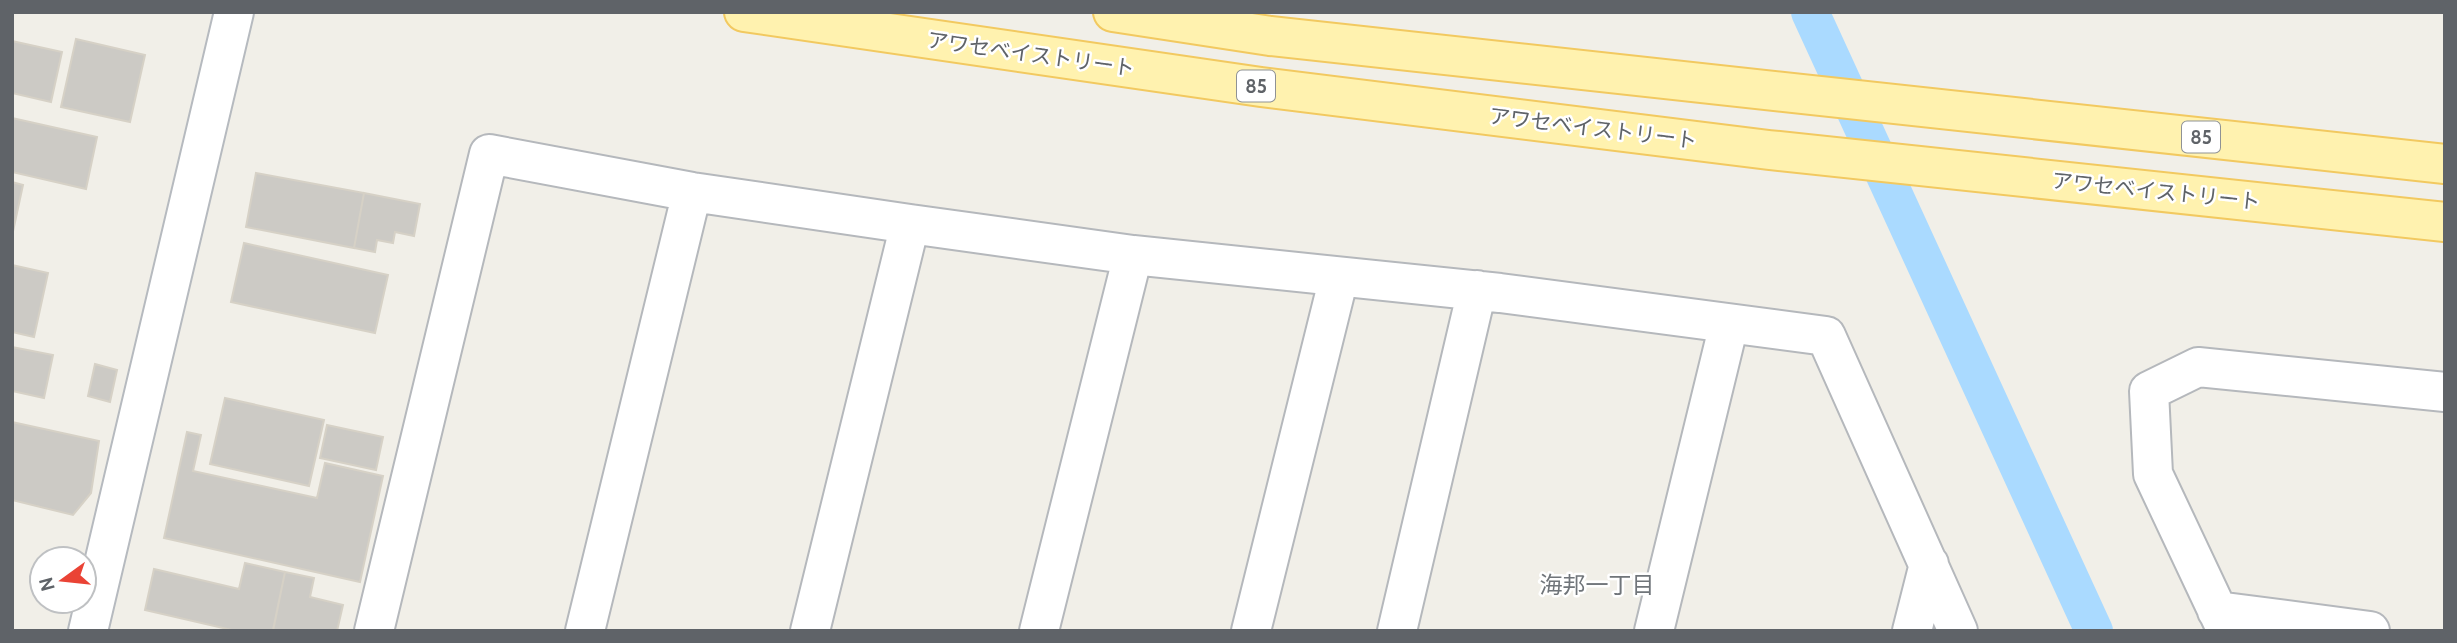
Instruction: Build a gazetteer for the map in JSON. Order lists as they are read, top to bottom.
{
  "streets": {
    "main road": ["アワセベイストリート", "85"]
  },
  "districts": ["海邦一丁目"],
  "north": "left"
}
